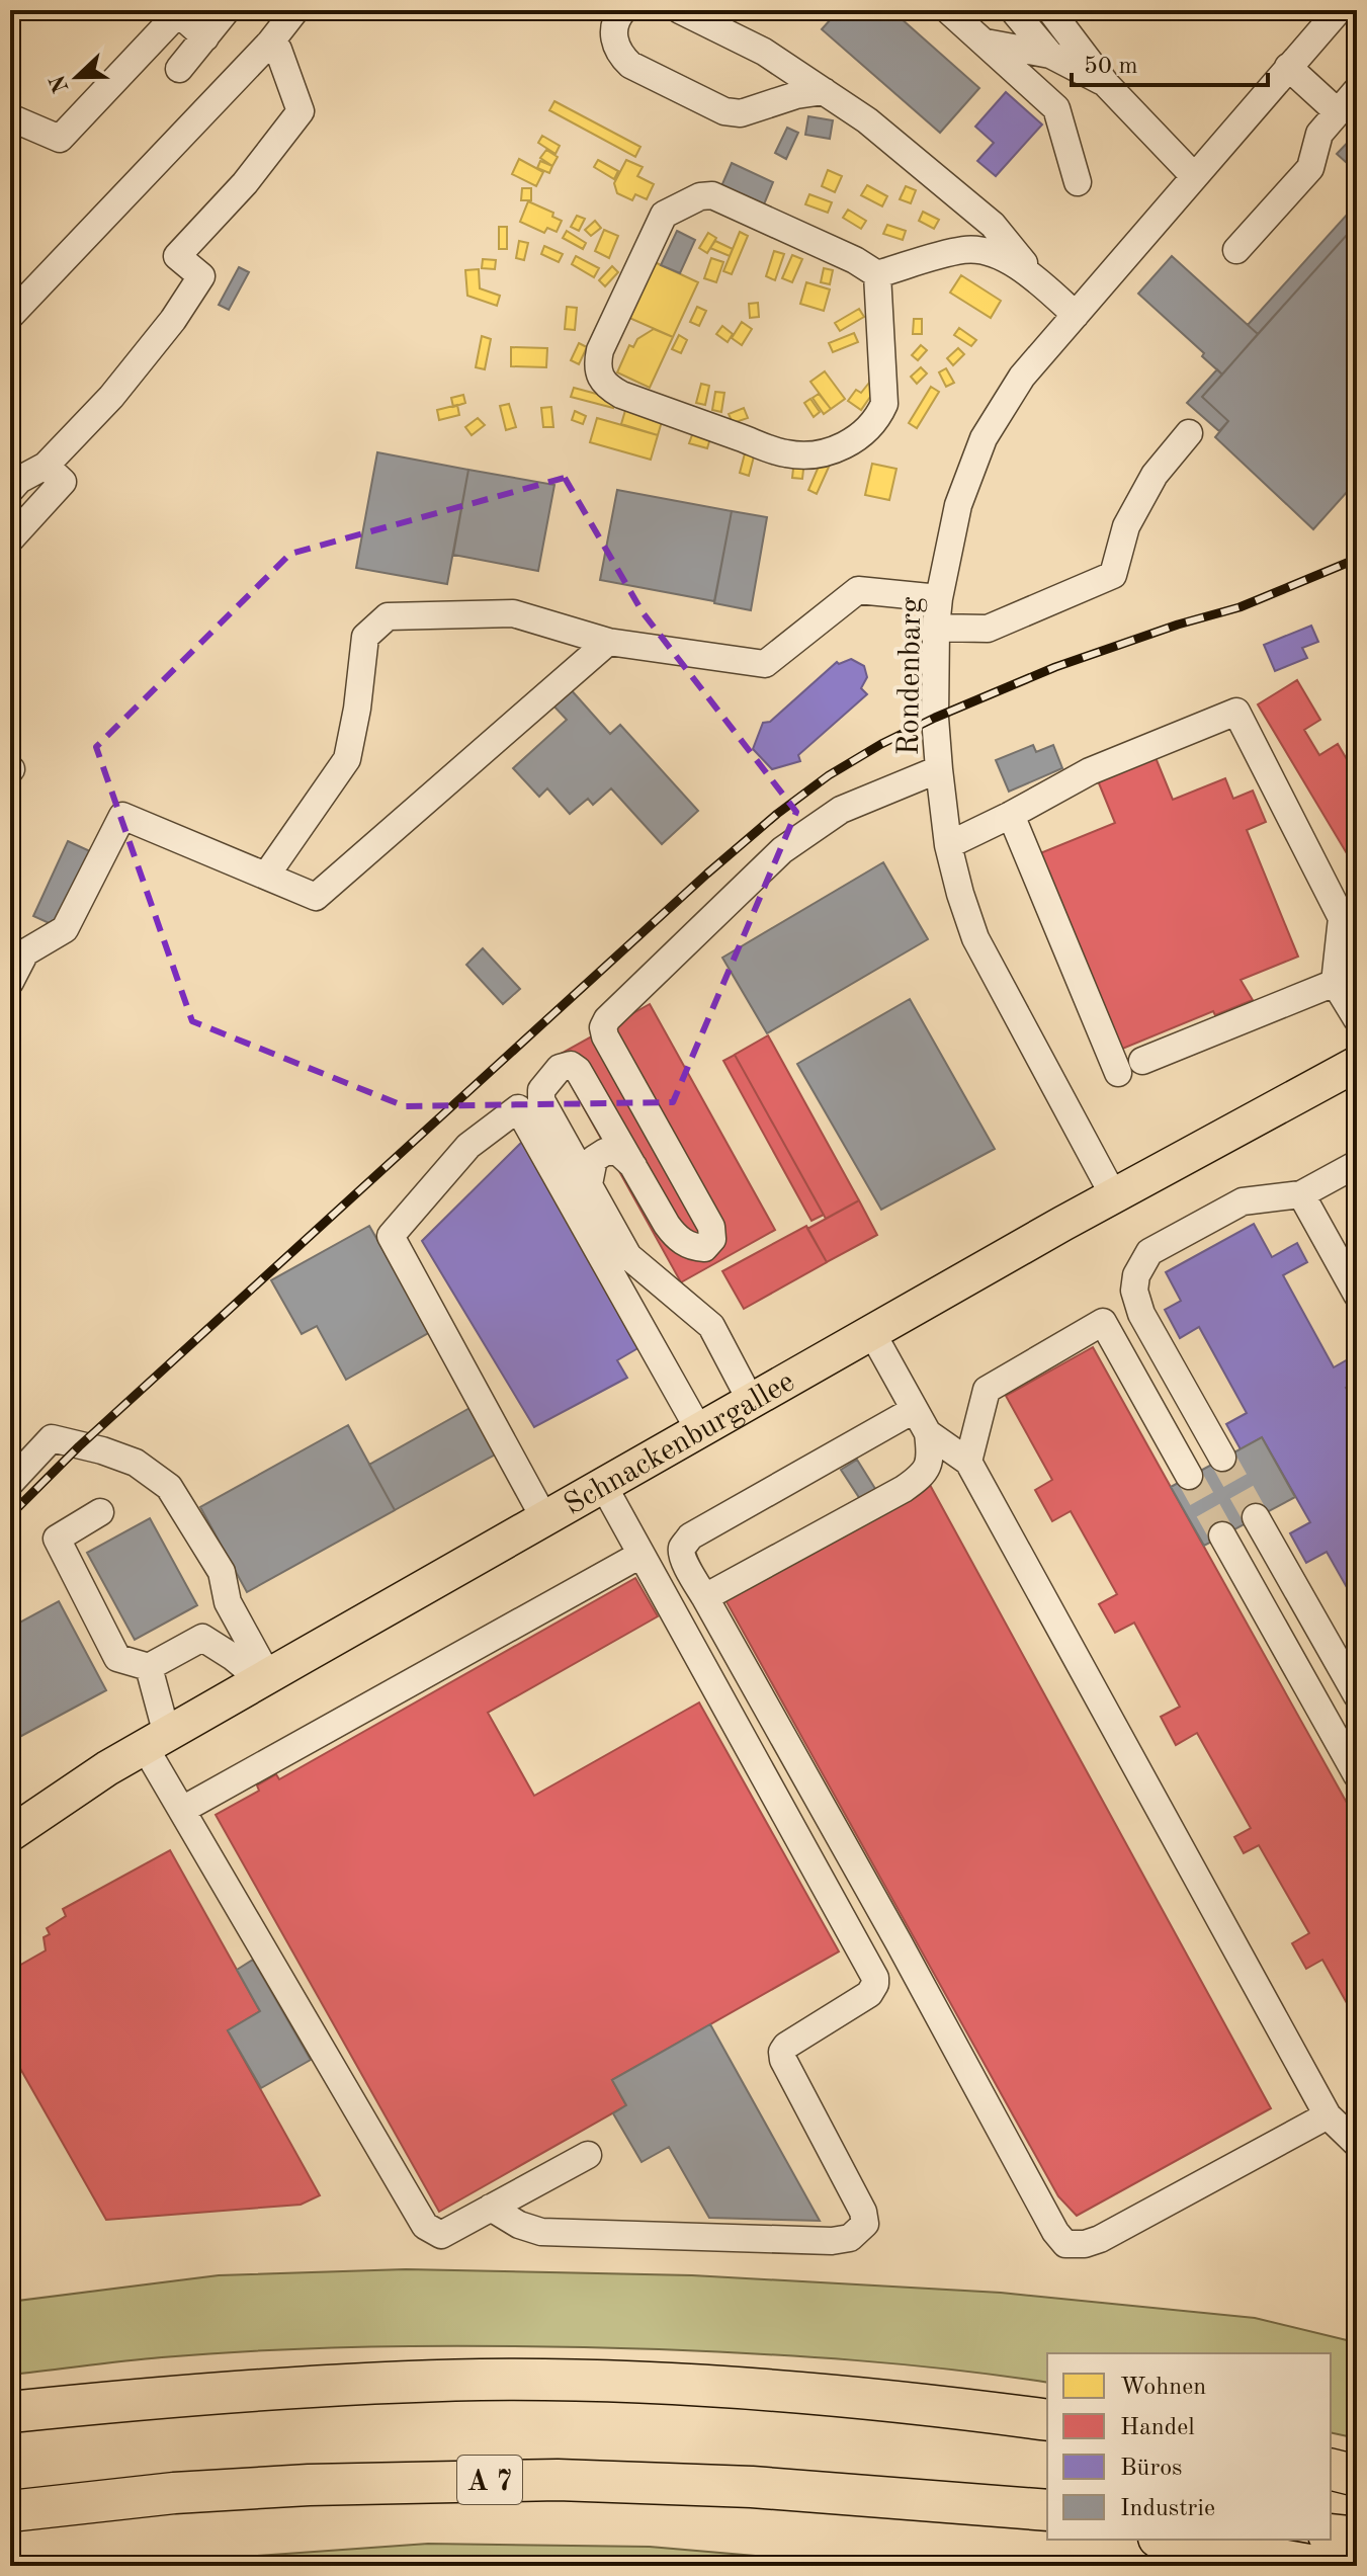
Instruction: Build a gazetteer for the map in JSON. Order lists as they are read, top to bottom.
{
  "streets": {
    "highway": ["A 7"],
    "main road": ["Schnackenburgallee"],
    "street": ["Rondenbarg"]
  },
  "crossings": [
    ["Rondenbarg", "Schnackenburgallee"]
  ],
  "legend": [
    "Wohnen",
    "Handel",
    "Büros",
    "Industrie"
  ],
  "scale_bar": "50 m",
  "north": "left"
}
